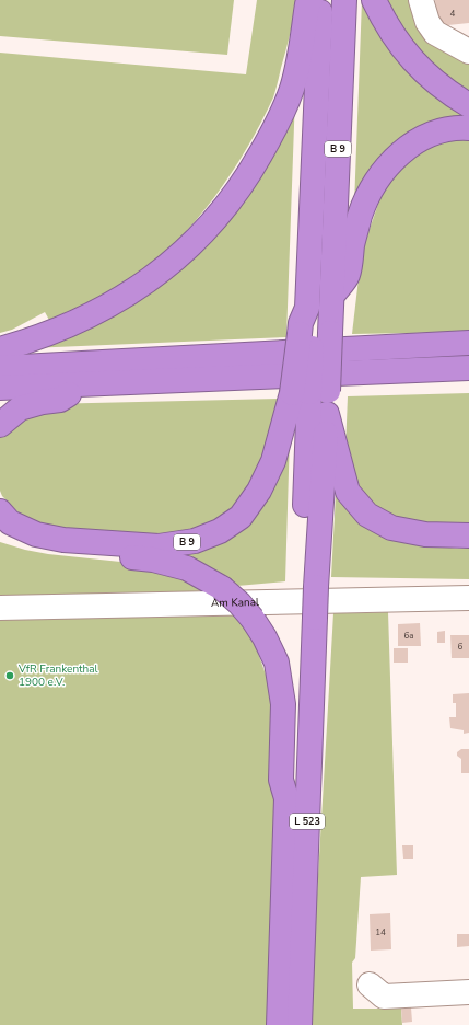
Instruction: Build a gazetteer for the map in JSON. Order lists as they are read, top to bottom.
{
  "streets": {
    "highway": ["B 9", "L 523"],
    "street": ["Am Kanal"]
  },
  "crossings": [
    ["B 9", "L 523"]
  ],
  "places": ["VfR Frankenthal 1900 e.V."],
  "house_numbers": [
    "4",
    "6a",
    "6",
    "14"
  ]
}
